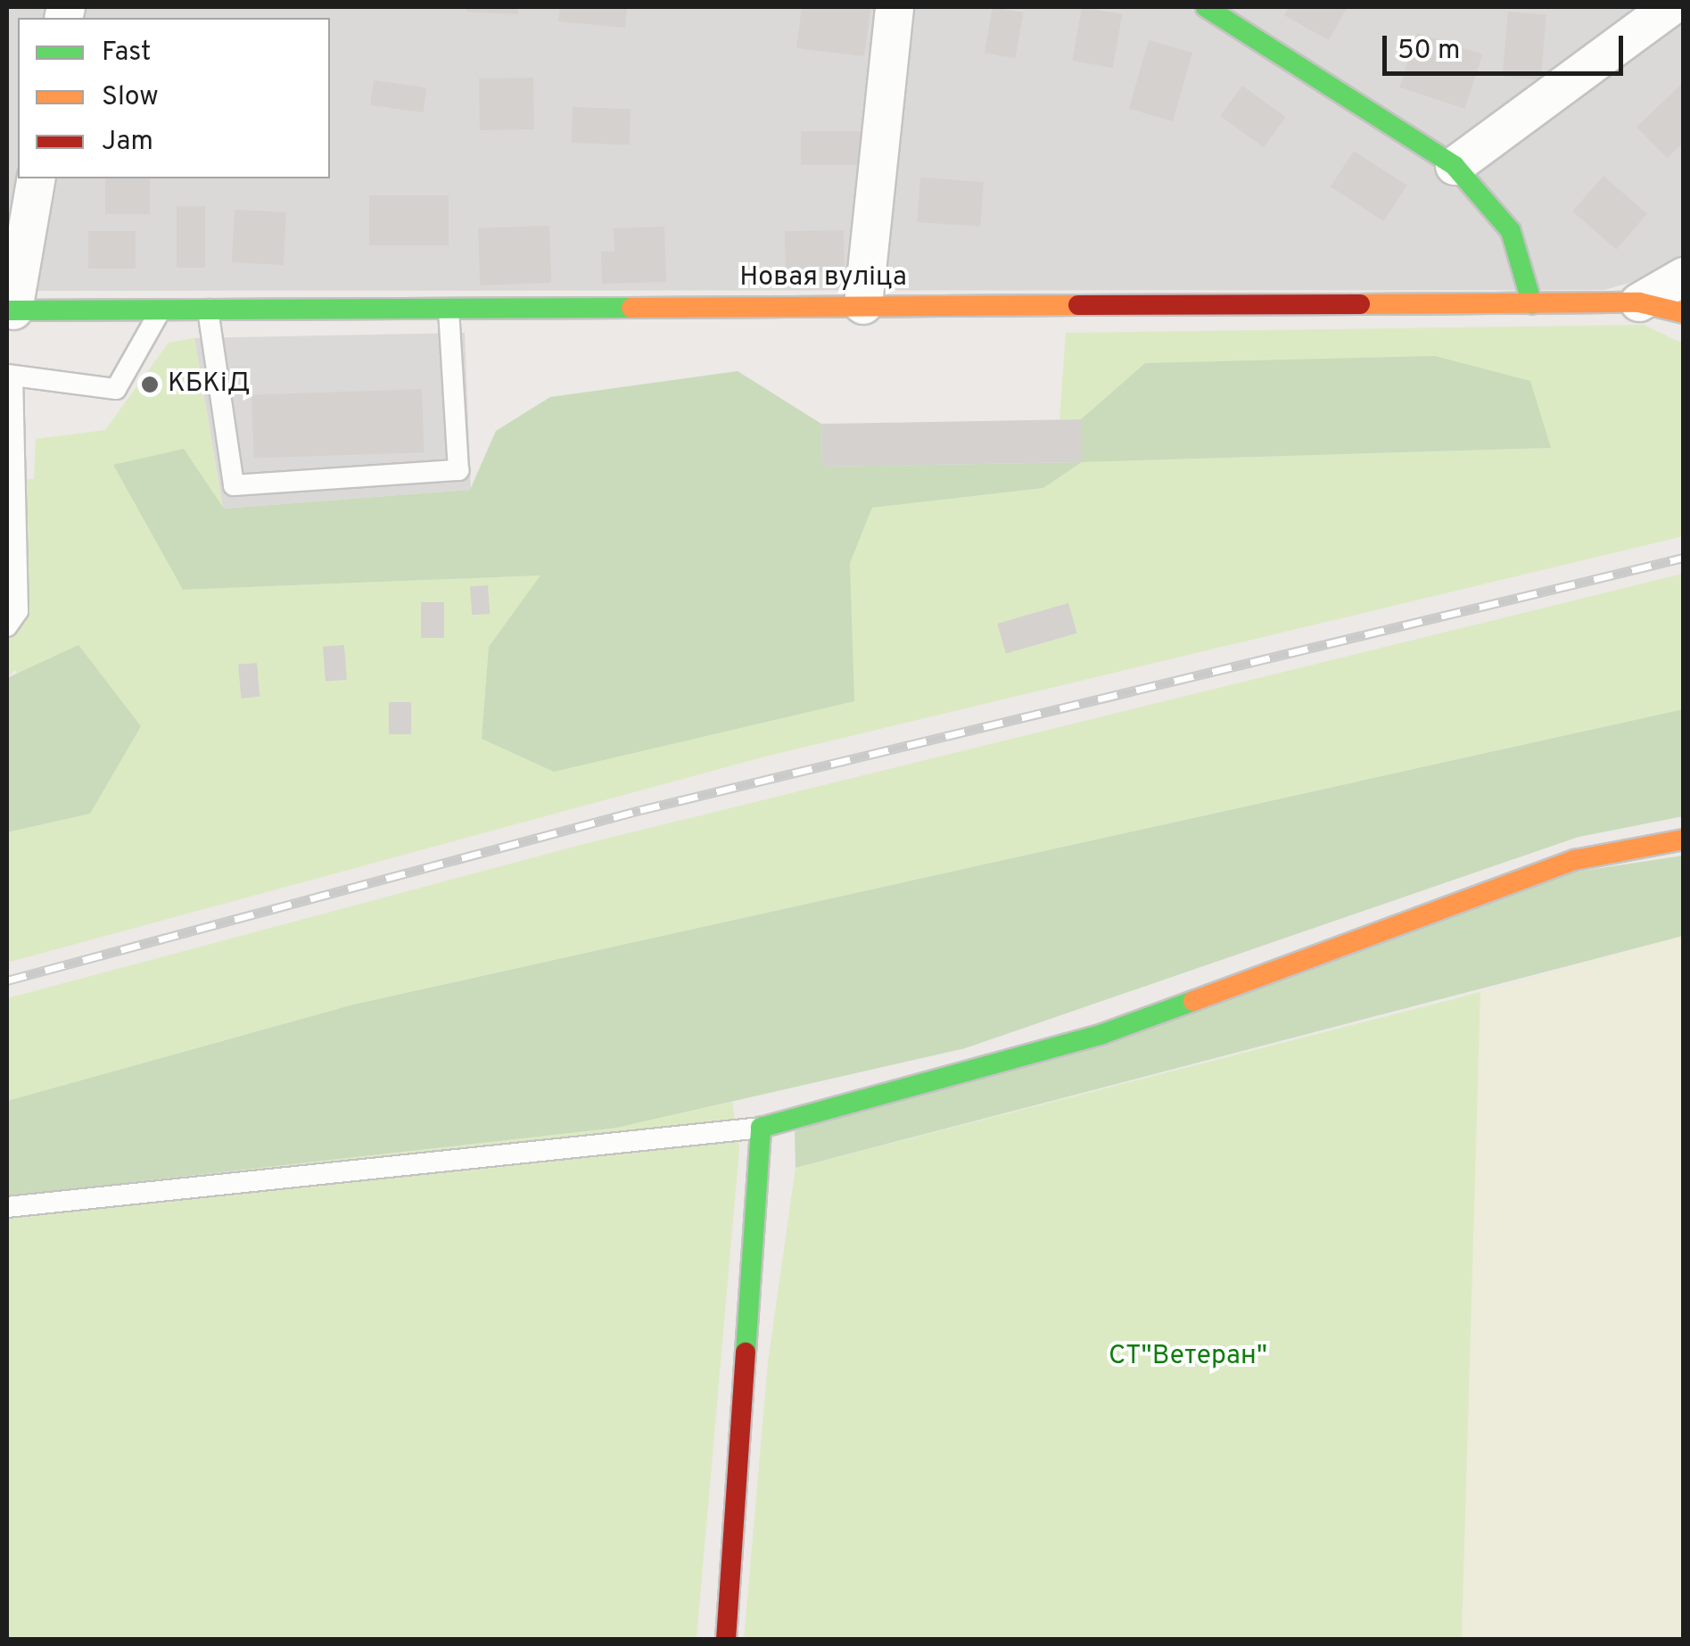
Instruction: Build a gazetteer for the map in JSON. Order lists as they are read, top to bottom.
{
  "streets": {
    "street": ["Новая вуліца"]
  },
  "parks": ["СТ\"Ветеран\""],
  "places": ["КБКіД"],
  "legend": ["Fast", "Slow", "Jam"],
  "scale_bar": "50 m"
}
